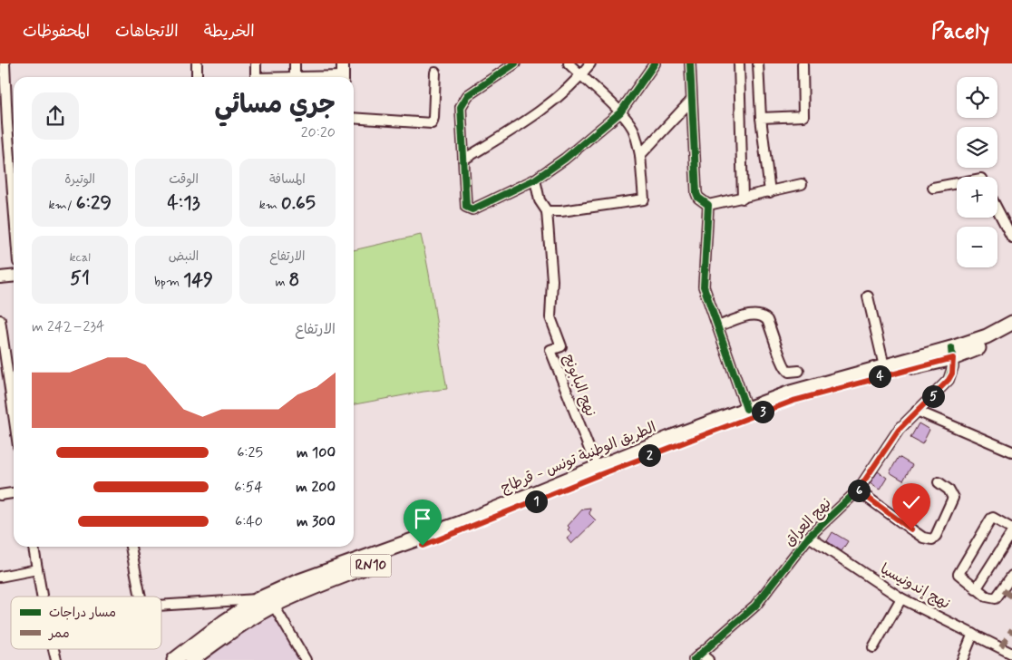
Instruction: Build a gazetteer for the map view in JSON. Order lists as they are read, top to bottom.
{
  "streets": {
    "main road": ["الطريق الوطنية تونس - قرطاج", "RN10"],
    "street": ["نهج البابونج", "نهج العراق", "نهج إندونيسيا"]
  },
  "crossings": [
    ["نهج البابونج", "الطريق الوطنية تونس - قرطاج"],
    ["الطريق الوطنية تونس - قرطاج", "نهج العراق"],
    ["نهج العراق", "نهج إندونيسيا"]
  ],
  "legend": ["مسار دراجات", "ممر"],
  "page": {
    "header": "Pacely",
    "nav": ["الخريطة", "الاتجاهات", "المحفوظات"],
    "map_buttons": ["+", "−"],
    "heading": ["جري مسائي", "20:20"],
    "stats": [
      ["المسافة", "0.65 km"],
      ["الوقت", "4:13"],
      ["الوتيرة", "6:29 /km"],
      ["الارتفاع", "8 m"],
      ["النبض", "149 bpm"],
      ["kcal", "51"]
    ],
    "chart": ["الارتفاع", "234–242 m"],
    "pins": [
      "4",
      "5",
      "3",
      "2",
      "6",
      "1"
    ],
    "list": [
      {
        "name": "100 m",
        "note": "6:25"
      },
      {
        "name": "200 m",
        "note": "6:54"
      },
      {
        "name": "300 m",
        "note": "6:40"
      }
    ]
  }
}
